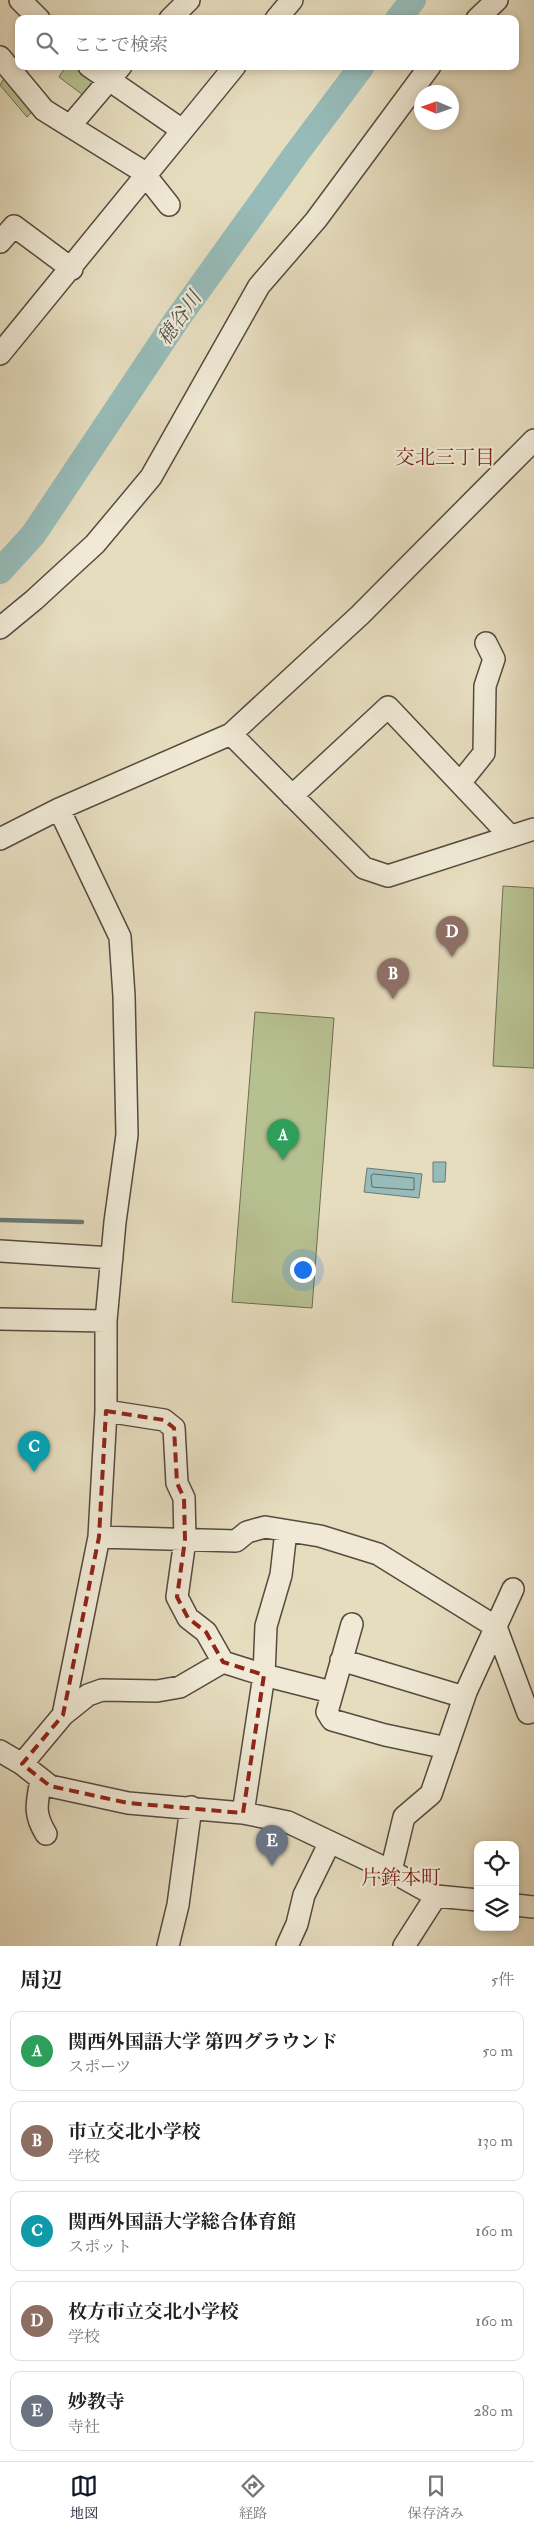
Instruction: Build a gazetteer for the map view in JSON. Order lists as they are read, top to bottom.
{
  "districts": ["交北三丁目", "片鉾本町"],
  "water": ["穂谷川"],
  "north": "left",
  "page": {
    "search": "ここで検索",
    "pins": [
      "D",
      "B",
      "A",
      "C",
      "E"
    ],
    "heading": ["周辺", "5件"],
    "list": [
      {
        "mark": "A",
        "name": "関西外国語大学 第四グラウンド",
        "note": "スポーツ",
        "value": "50 m"
      },
      {
        "mark": "B",
        "name": "市立交北小学校",
        "note": "学校",
        "value": "130 m"
      },
      {
        "mark": "C",
        "name": "関西外国語大学総合体育館",
        "note": "スポット",
        "value": "160 m"
      },
      {
        "mark": "D",
        "name": "枚方市立交北小学校",
        "note": "学校",
        "value": "160 m"
      },
      {
        "mark": "E",
        "name": "妙教寺",
        "note": "寺社",
        "value": "280 m"
      }
    ],
    "nav": ["地図", "経路", "保存済み"]
  }
}
